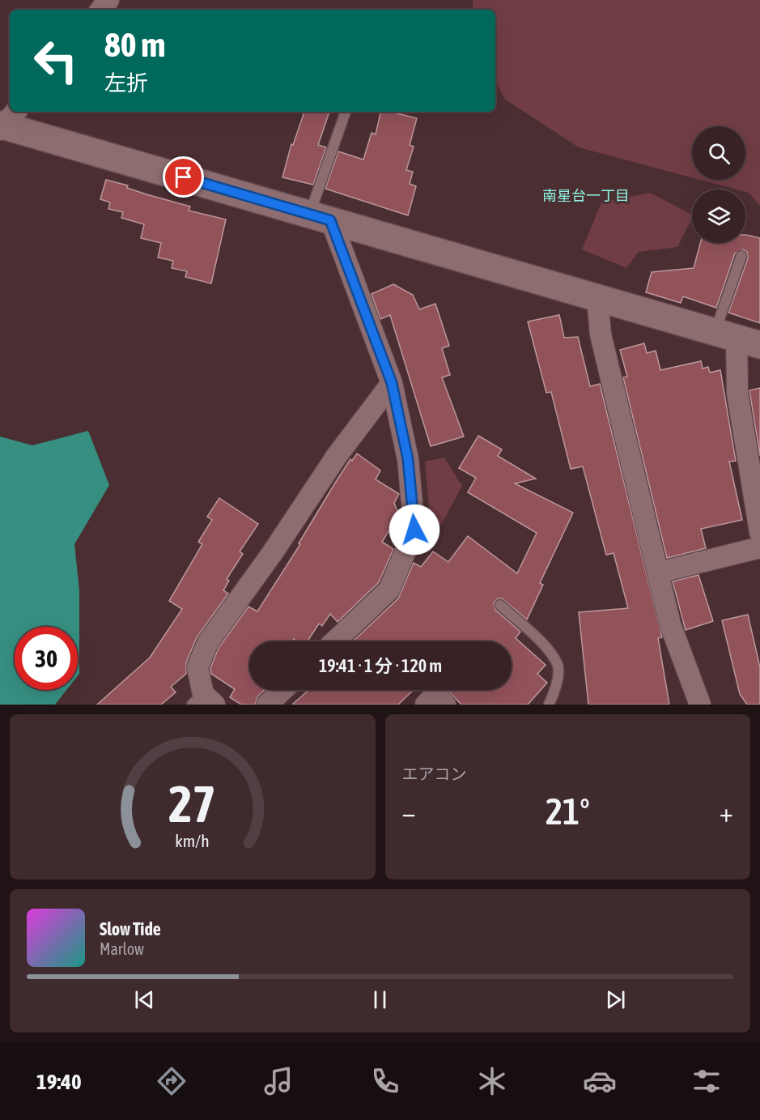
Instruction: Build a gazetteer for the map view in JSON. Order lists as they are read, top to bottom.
{
  "districts": ["南星台一丁目"],
  "page": {
    "turn": ["80 m", "左折"],
    "limit": "30",
    "trip": "19:41 · 1 分 · 120 m",
    "tile": "エアコン",
    "heat": ["−", "21°", "+"],
    "song": ["Slow Tide", "Marlow"],
    "tabs": "19:40",
    "gauge": ["27", "km/h"]
  }
}
